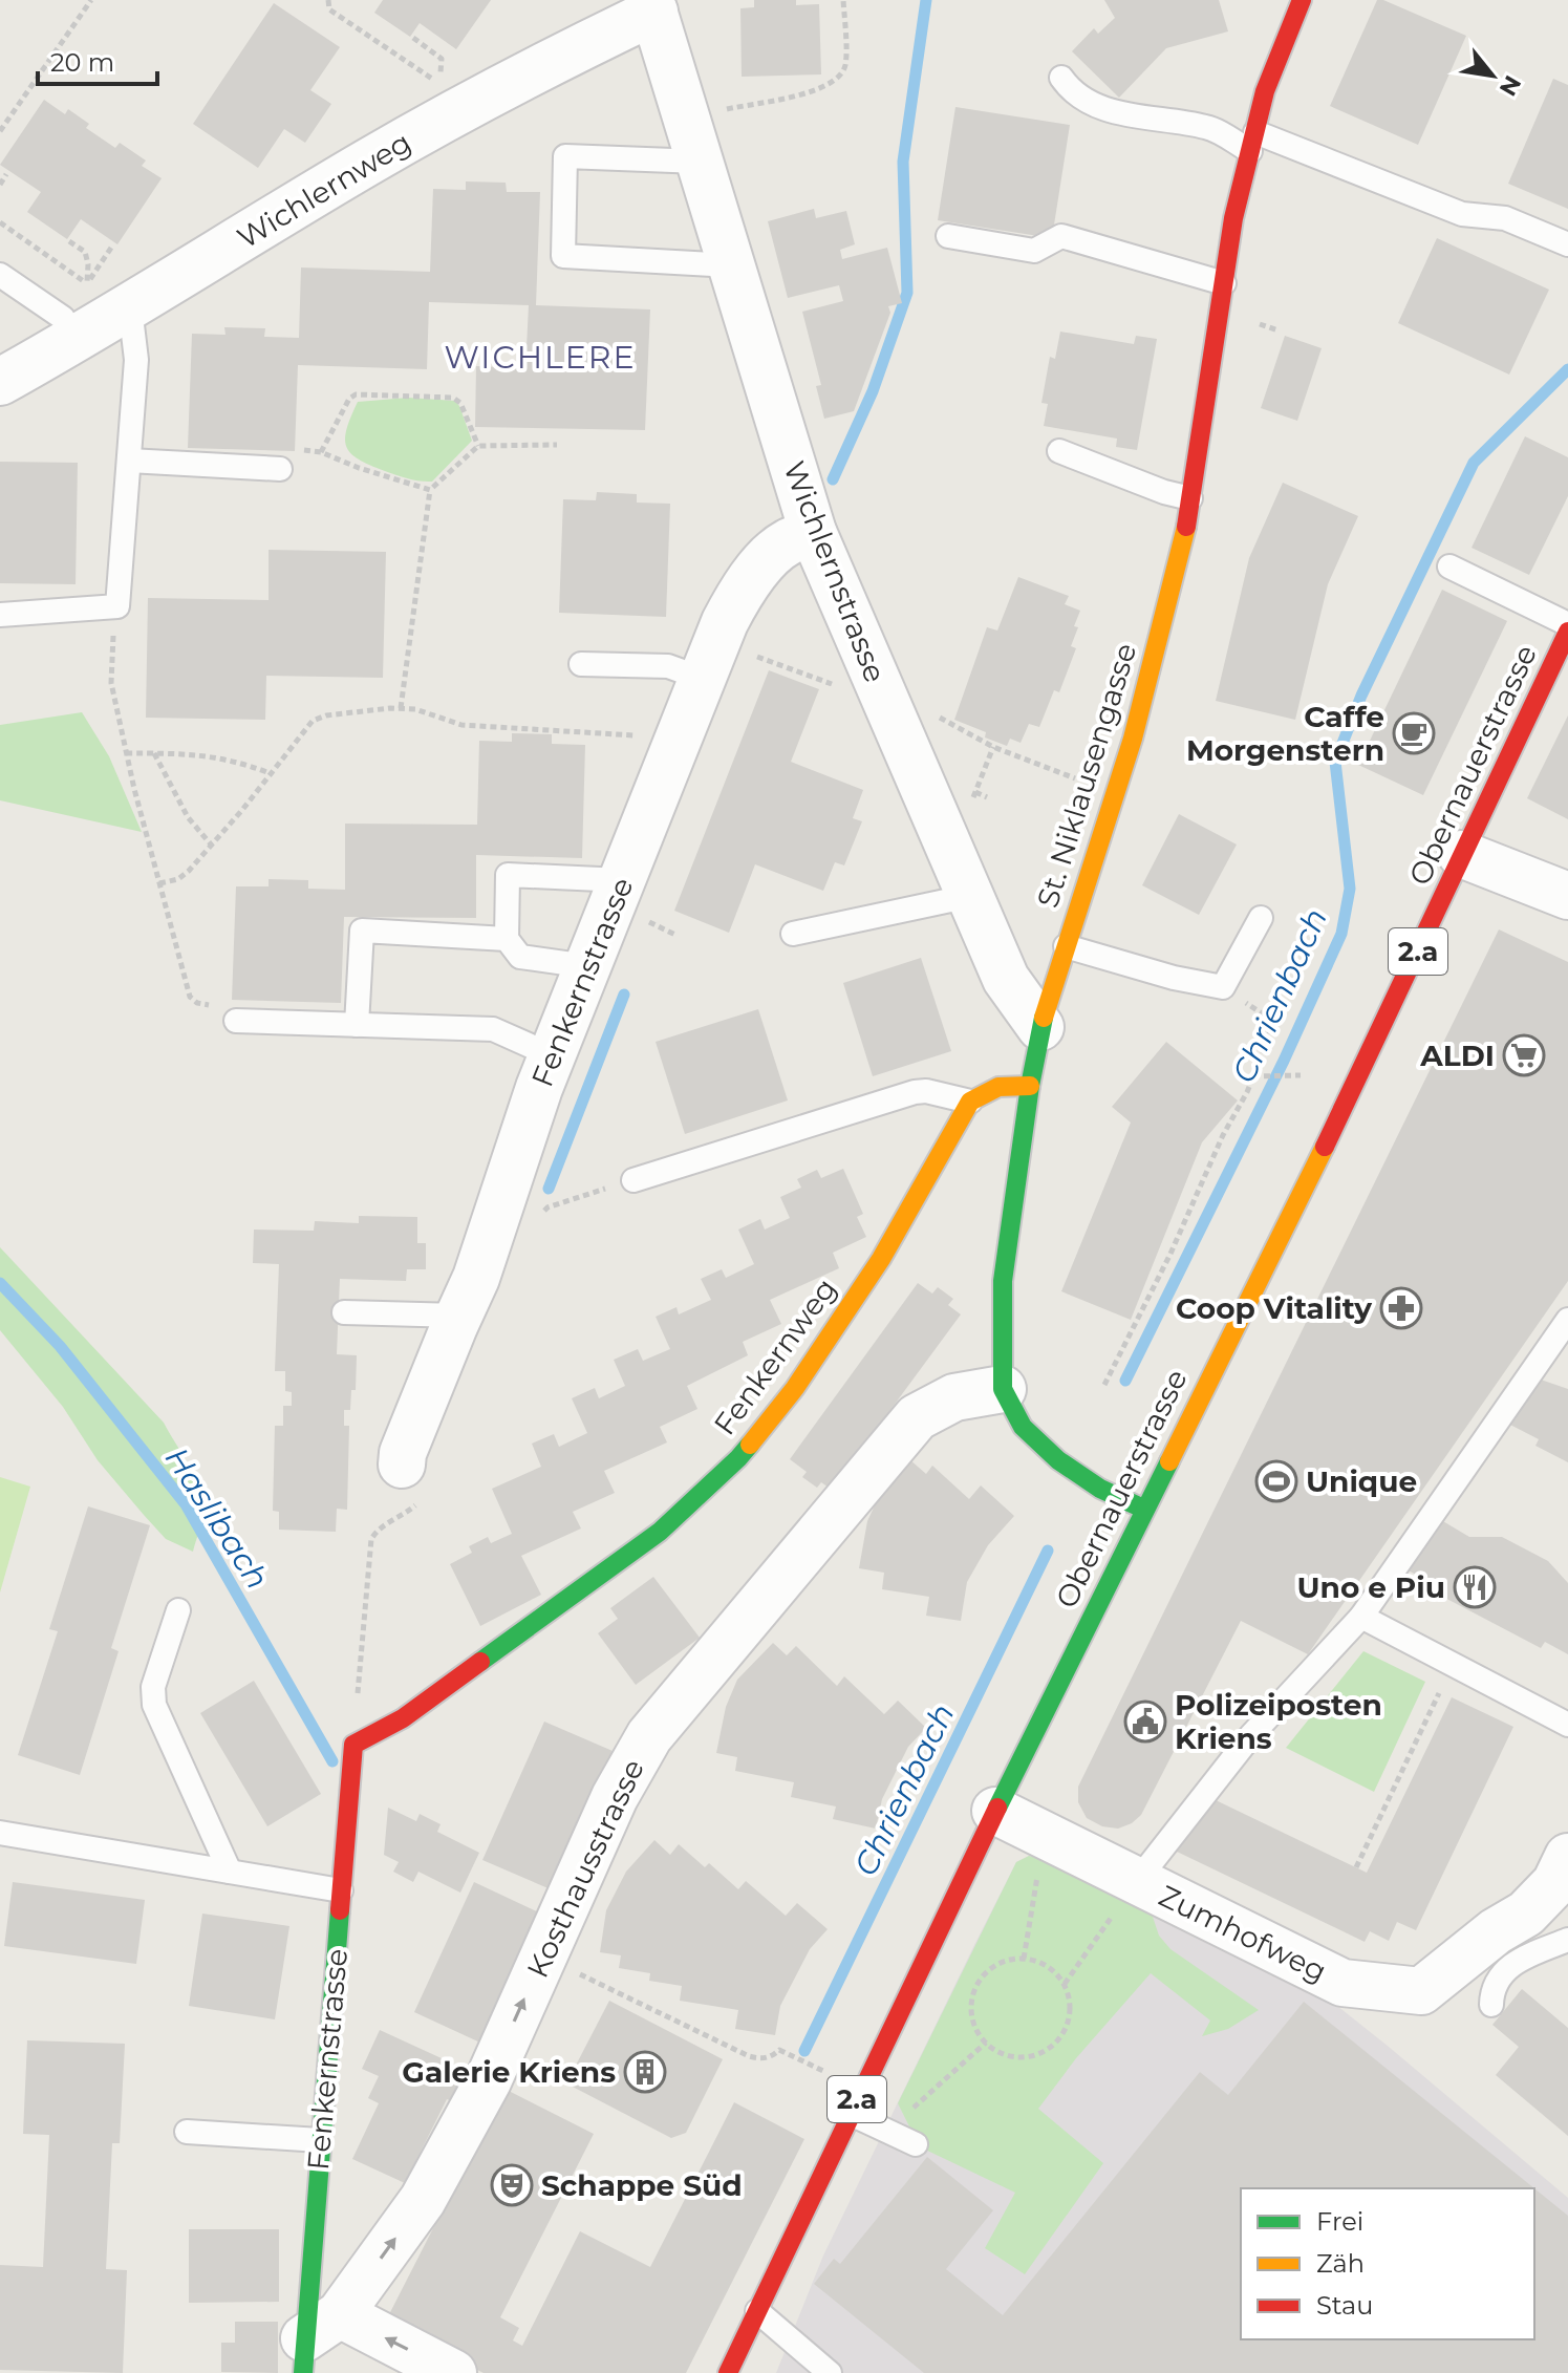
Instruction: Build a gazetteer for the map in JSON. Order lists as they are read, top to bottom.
{
  "streets": {
    "street": [
      "Wichlernweg",
      "Wichlernstrasse",
      "Obernauerstrasse",
      "St. Niklausengasse",
      "2.a",
      "Fenkernstrasse",
      "Fenkernweg",
      "Kosthausstrasse",
      "Zumhofweg"
    ]
  },
  "crossings": [
    ["Wichlernweg", "Wichlernstrasse"],
    ["Wichlernstrasse", "St. Niklausengasse"],
    ["Wichlernstrasse", "Fenkernstrasse"],
    ["Obernauerstrasse", "St. Niklausengasse"],
    ["Obernauerstrasse", "Zumhofweg"],
    ["St. Niklausengasse", "Kosthausstrasse"],
    ["Fenkernstrasse", "Fenkernweg"],
    ["Fenkernstrasse", "Kosthausstrasse"]
  ],
  "one_way": ["Kosthausstrasse"],
  "districts": ["WICHLERE"],
  "water": ["Chrienbach", "Haslibach"],
  "places": {
    "cafe": ["Caffe Morgenstern"],
    "supermarket": ["ALDI"],
    "pharmacy": ["Coop Vitality"],
    "sports": ["Unique"],
    "restaurant": ["Uno e Piu"],
    "public building": ["Polizeiposten Kriens"],
    "building": ["Galerie Kriens"],
    "theatre": ["Schappe Süd"]
  },
  "legend": ["Frei", "Zäh", "Stau"],
  "scale_bar": "20 m",
  "north": "bottom right"
}
